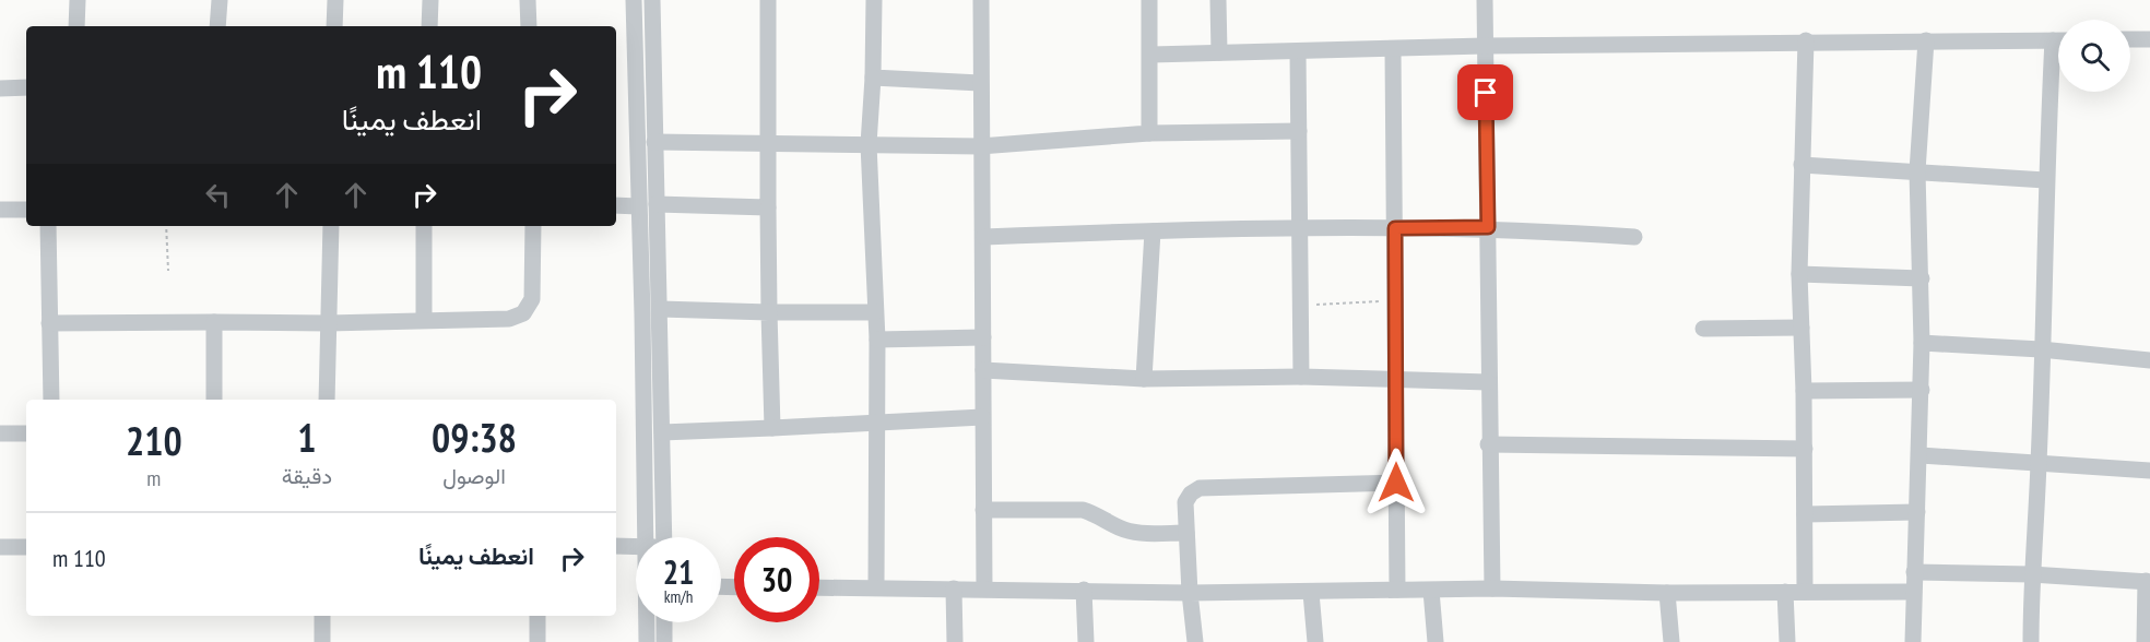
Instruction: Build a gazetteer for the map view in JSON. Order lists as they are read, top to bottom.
{
  "page": {
    "turn": ["110 m", "انعطف يمينًا"],
    "eta": [
      "09:38",
      "الوصول",
      "1",
      "دقيقة",
      "210",
      "m"
    ],
    "list": [
      {
        "name": "انعطف يمينًا",
        "value": "110 m"
      }
    ],
    "speed": "21 km/h",
    "limit": "30"
  }
}
